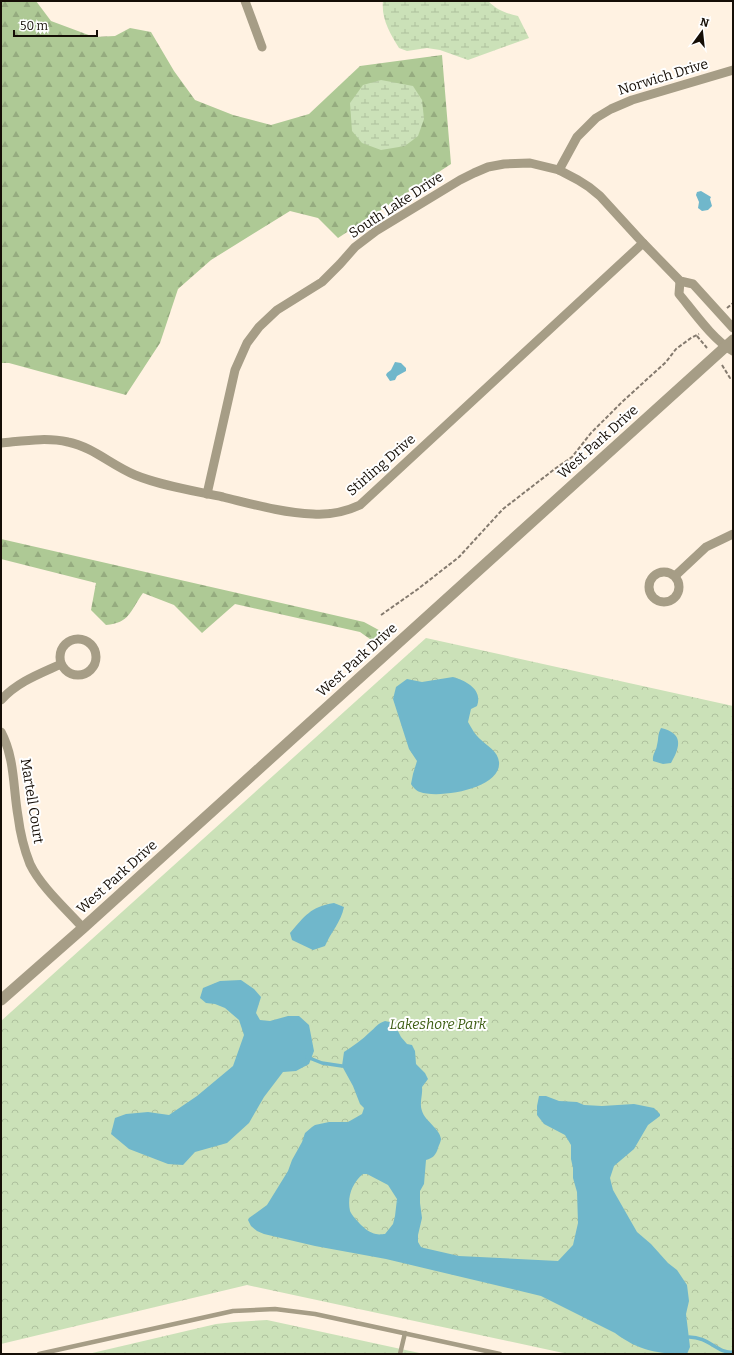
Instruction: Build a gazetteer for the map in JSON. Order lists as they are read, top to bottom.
{
  "streets": {
    "street": [
      "Norwich Drive",
      "South Lake Drive",
      "West Park Drive",
      "Stirling Drive",
      "Martell Court"
    ]
  },
  "crossings": [
    ["Norwich Drive", "South Lake Drive"],
    ["South Lake Drive", "Stirling Drive"],
    ["West Park Drive", "Martell Court"]
  ],
  "parks": ["Lakeshore Park"],
  "scale_bar": "50 m",
  "north": "top"
}
